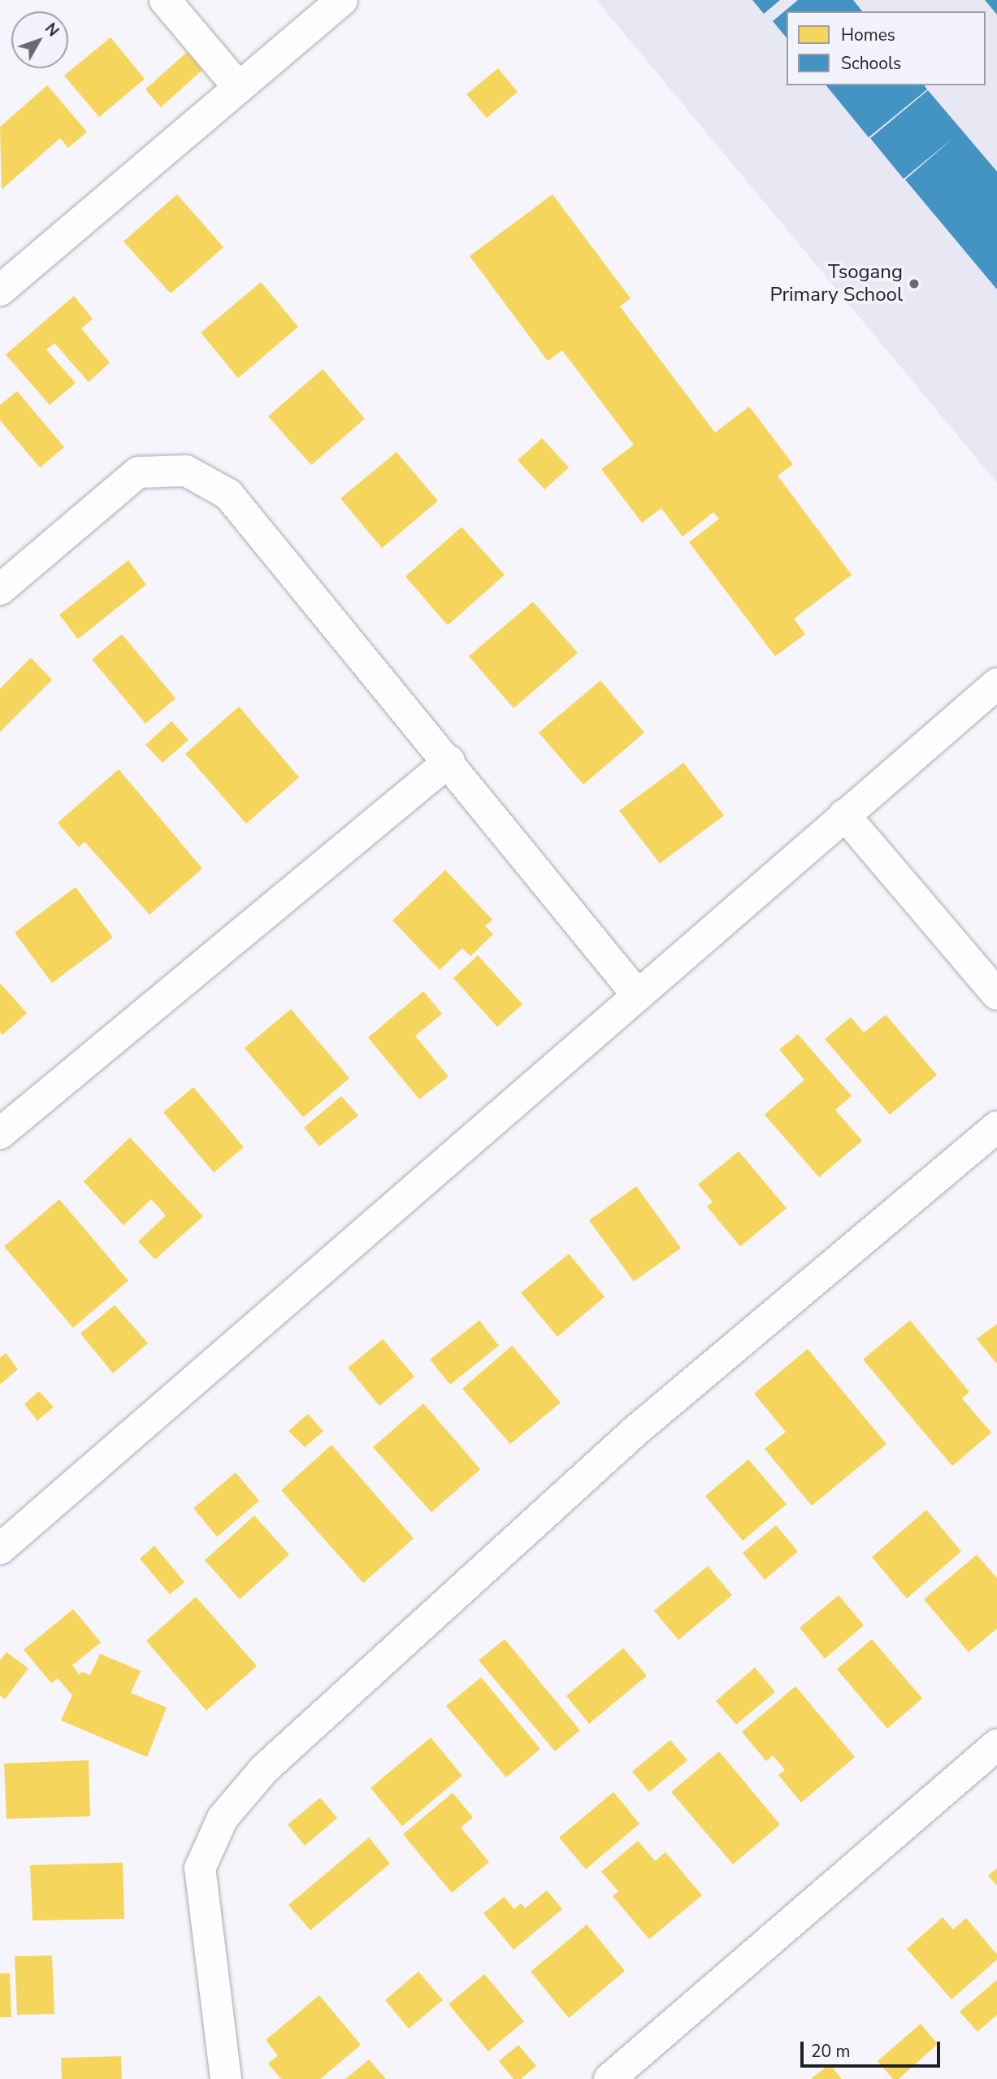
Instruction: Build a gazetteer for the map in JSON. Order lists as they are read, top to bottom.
{
  "places": ["Tsogang Primary School"],
  "legend": ["Homes", "Schools"],
  "scale_bar": "20 m",
  "north": "top right"
}
